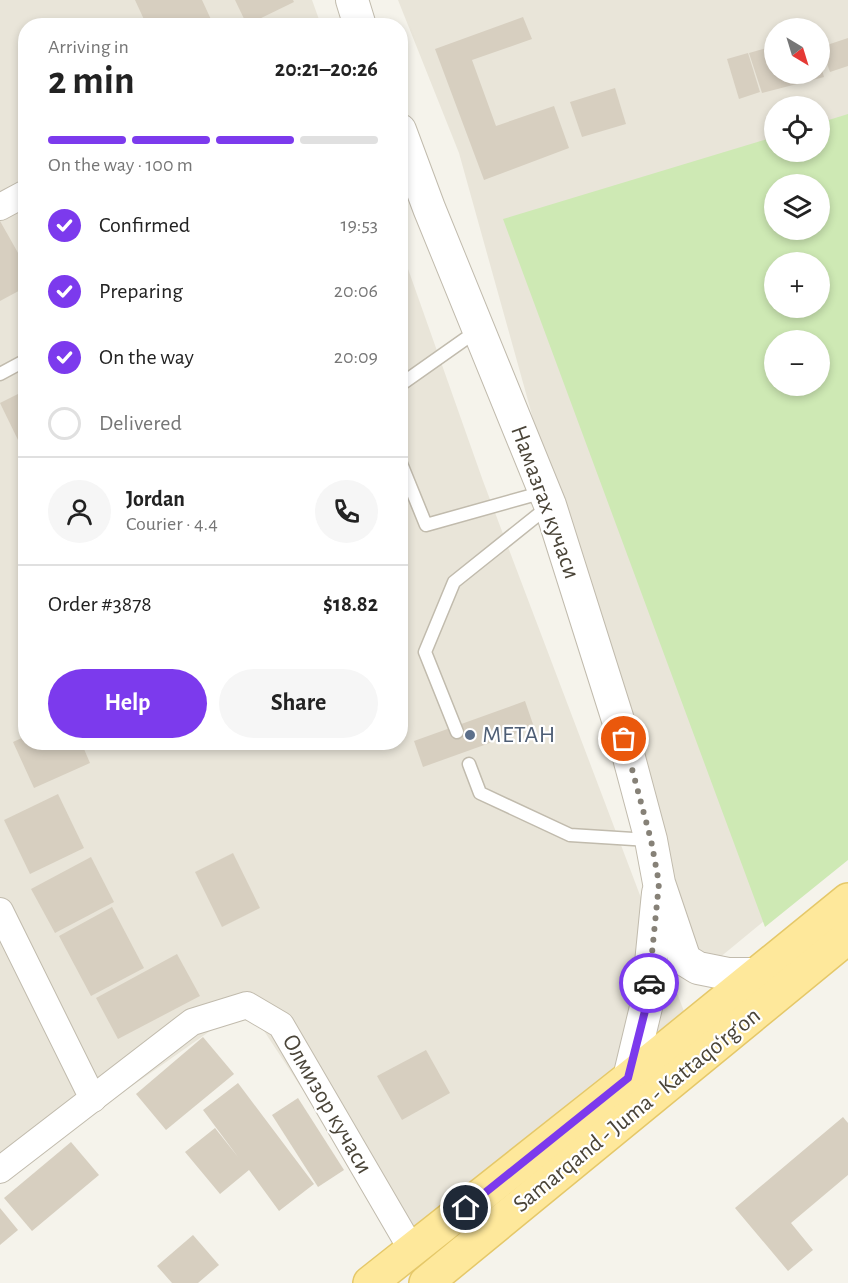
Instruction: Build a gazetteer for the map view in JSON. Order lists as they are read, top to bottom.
{
  "streets": {
    "main road": ["Samarqand - Juma - Kattaqo‘rg‘on"],
    "street": ["Намазгах кучаси", "Олмизор кучаси"]
  },
  "crossings": [
    ["Олмизор кучаси", "Samarqand - Juma - Kattaqo‘rg‘on"]
  ],
  "places": ["МЕТАН"],
  "north": "bottom right",
  "page": {
    "map_buttons": ["+", "−"],
    "heading": ["2 min", "Arriving in", "20:21–20:26"],
    "panel": [
      "Jordan",
      "Courier · 4.4",
      "Order #3878",
      "$18.82"
    ],
    "bar": "On the way · 100 m",
    "list": [
      ["Confirmed", "19:53"],
      ["Preparing", "20:06"],
      ["On the way", "20:09"],
      "Delivered"
    ],
    "buttons": ["Help", "Share"]
  }
}
